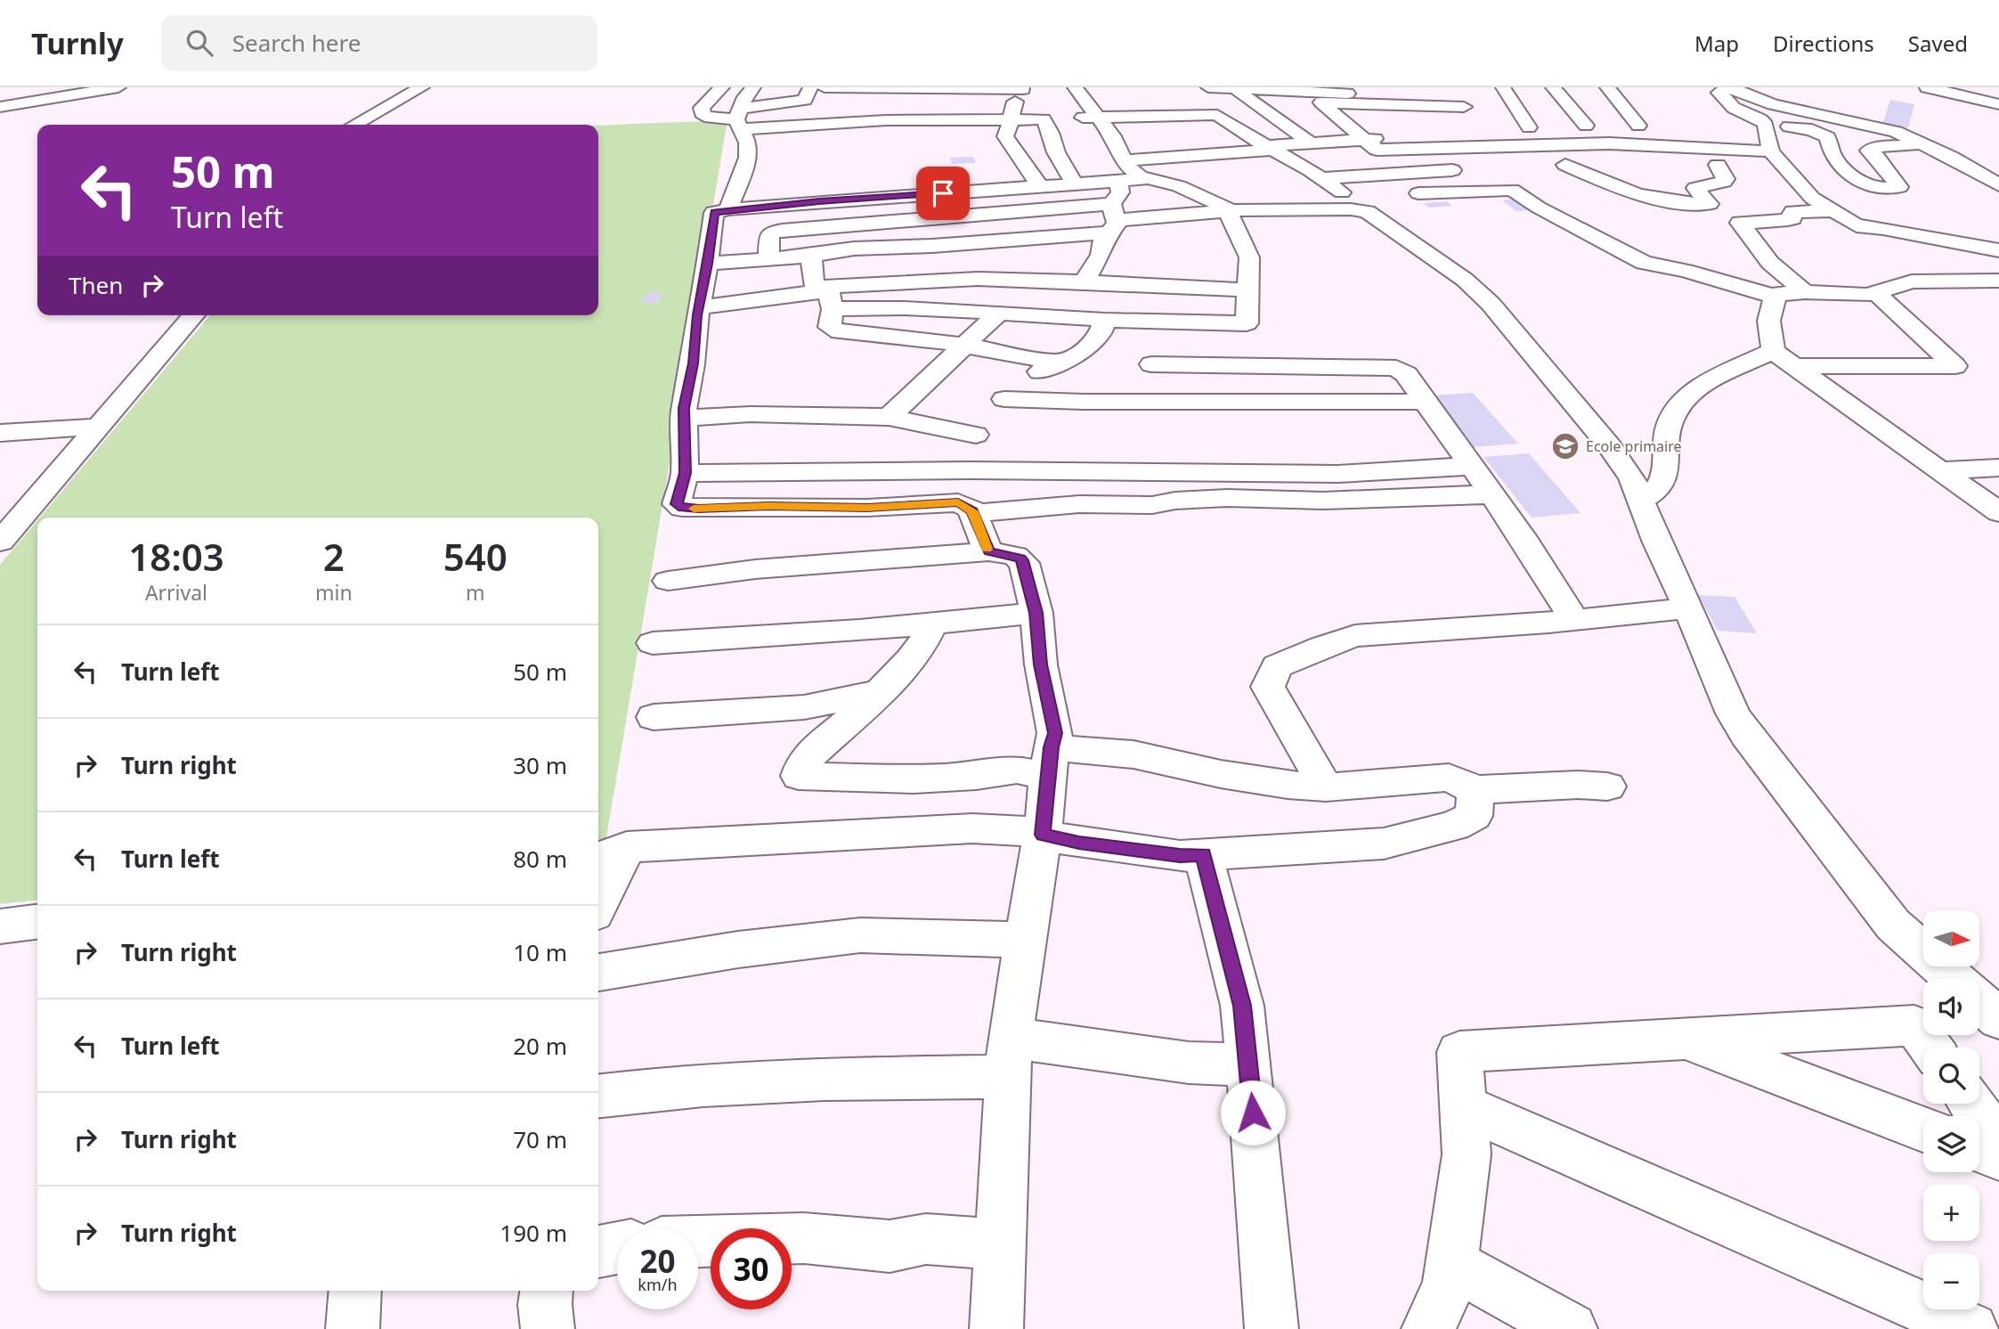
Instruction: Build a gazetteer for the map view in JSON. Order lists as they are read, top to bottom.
{
  "places": {
    "school or university": ["Ecole primaire"]
  },
  "north": "right",
  "page": {
    "header": "Turnly",
    "search": "Search here",
    "nav": ["Map", "Directions", "Saved"],
    "turn": ["50 m", "Turn left"],
    "then": "Then",
    "eta": [
      "18:03",
      "Arrival",
      "2",
      "min",
      "540",
      "m"
    ],
    "list": [
      {
        "name": "Turn left",
        "value": "50 m"
      },
      {
        "name": "Turn right",
        "value": "30 m"
      },
      {
        "name": "Turn left",
        "value": "80 m"
      },
      {
        "name": "Turn right",
        "value": "10 m"
      },
      {
        "name": "Turn left",
        "value": "20 m"
      },
      {
        "name": "Turn right",
        "value": "70 m"
      },
      {
        "name": "Turn right",
        "value": "190 m"
      }
    ],
    "map_buttons": ["+", "−"],
    "speed": "20 km/h",
    "limit": "30"
  }
}
